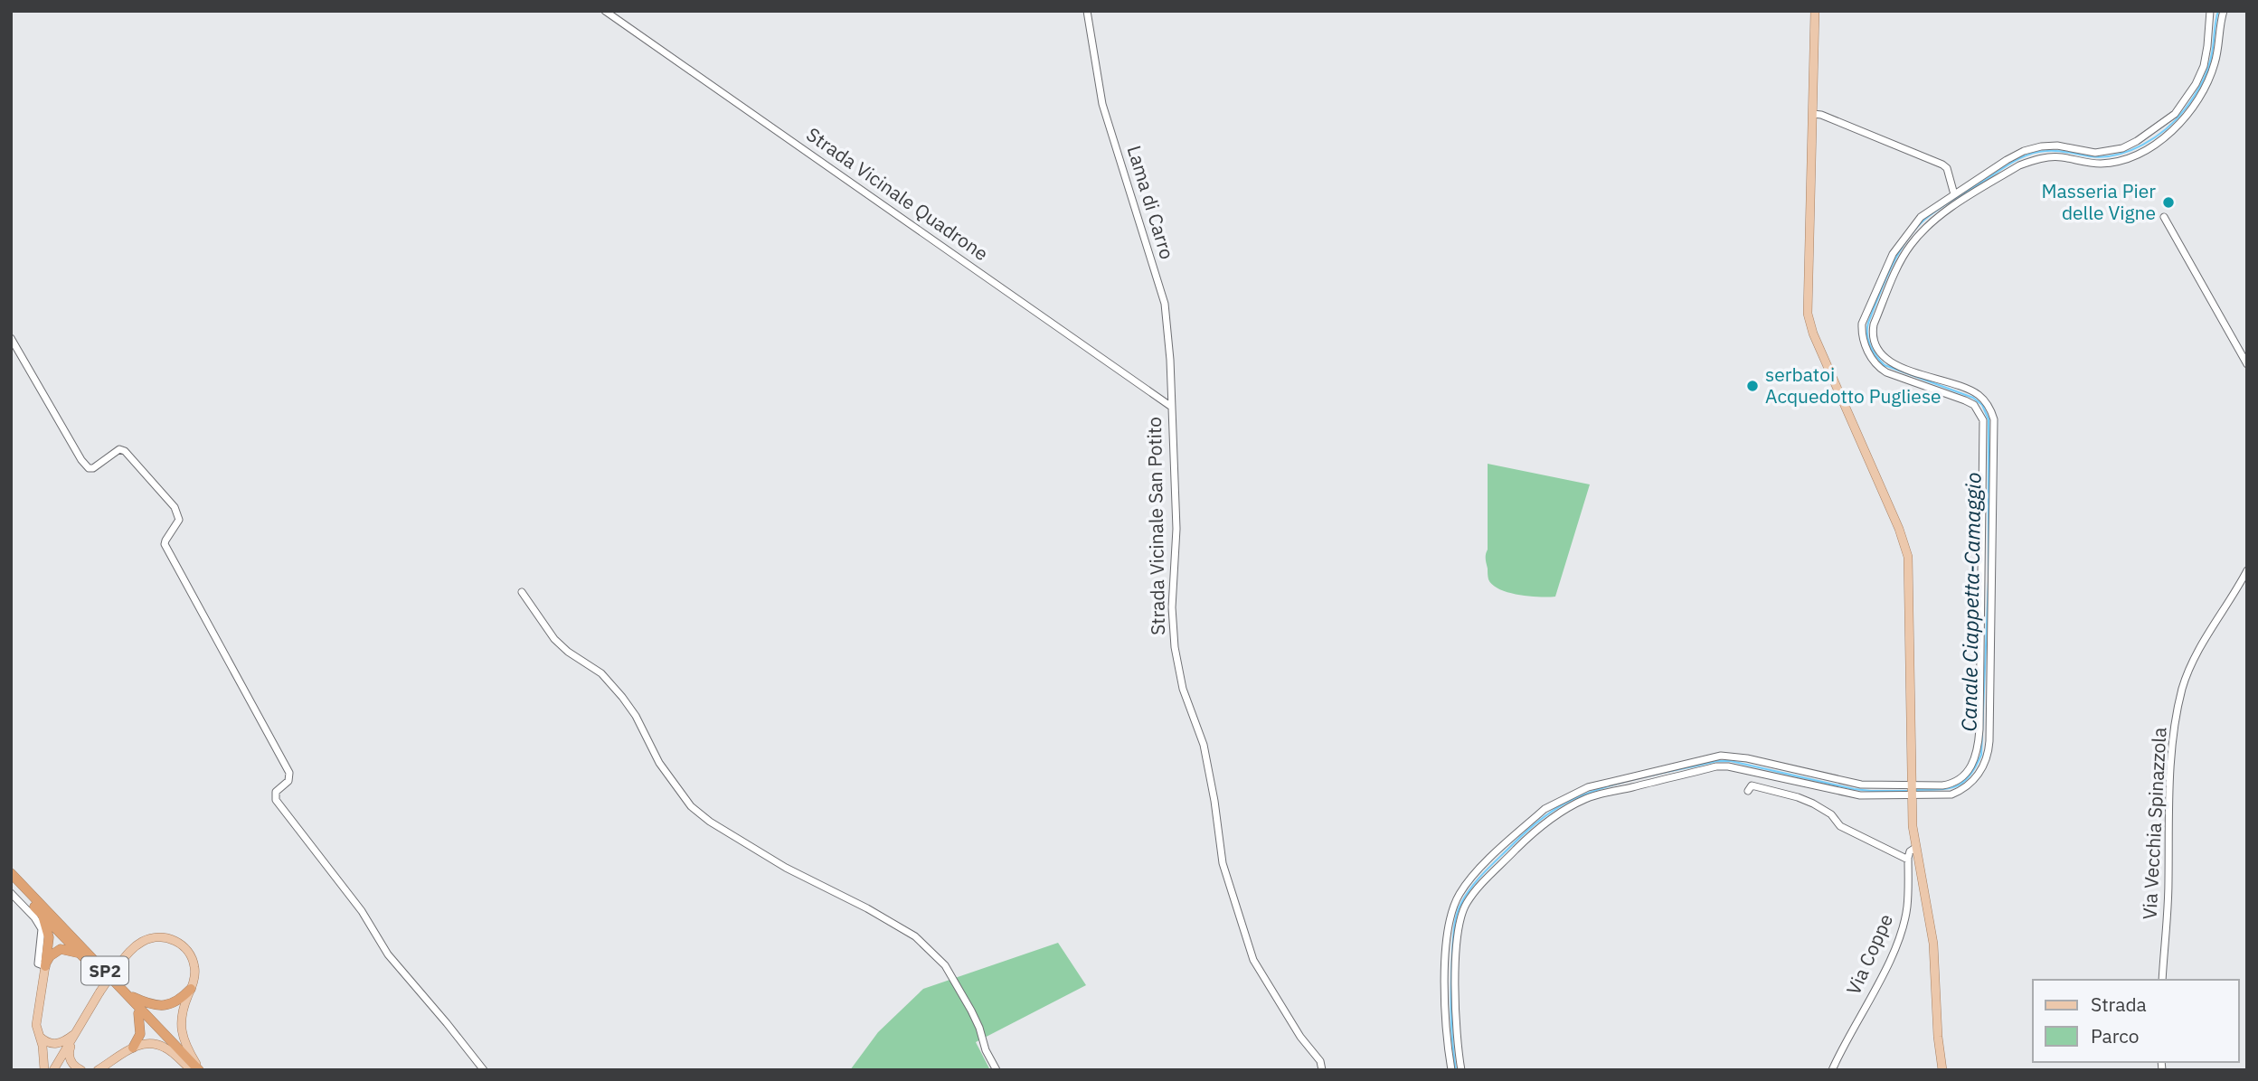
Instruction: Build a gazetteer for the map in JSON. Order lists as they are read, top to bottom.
{
  "streets": {
    "highway": ["SP2"],
    "street": [
      "Strada Vicinale Quadrone",
      "Lama di Carro",
      "Strada Vicinale San Potito",
      "Via Vecchia Spinazzola",
      "Via Coppe"
    ]
  },
  "crossings": [
    ["Strada Vicinale Quadrone", "Lama di Carro"],
    ["Strada Vicinale Quadrone", "Strada Vicinale San Potito"],
    ["Lama di Carro", "Strada Vicinale San Potito"]
  ],
  "water": ["Canale Ciappetta-Camaggio"],
  "places": ["Masseria Pier delle Vigne", "serbatoi Acquedotto Pugliese"],
  "legend": ["Strada", "Parco"]
}
